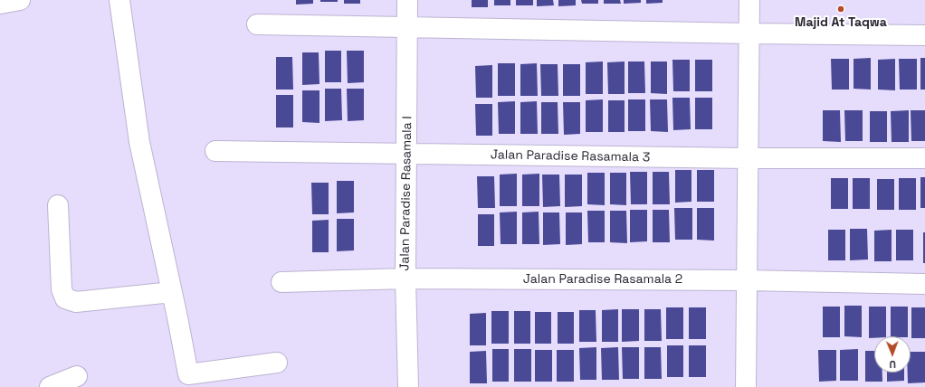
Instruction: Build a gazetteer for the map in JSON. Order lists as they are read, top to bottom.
{
  "streets": {
    "street": ["Jalan Paradise Rasamala 3", "Jalan Paradise Rasamala I", "Jalan Paradise Rasamala 2"]
  },
  "crossings": [
    ["Jalan Paradise Rasamala 3", "Jalan Paradise Rasamala I"],
    ["Jalan Paradise Rasamala I", "Jalan Paradise Rasamala 2"]
  ],
  "places": ["Majid At Taqwa"],
  "north": "bottom"
}
